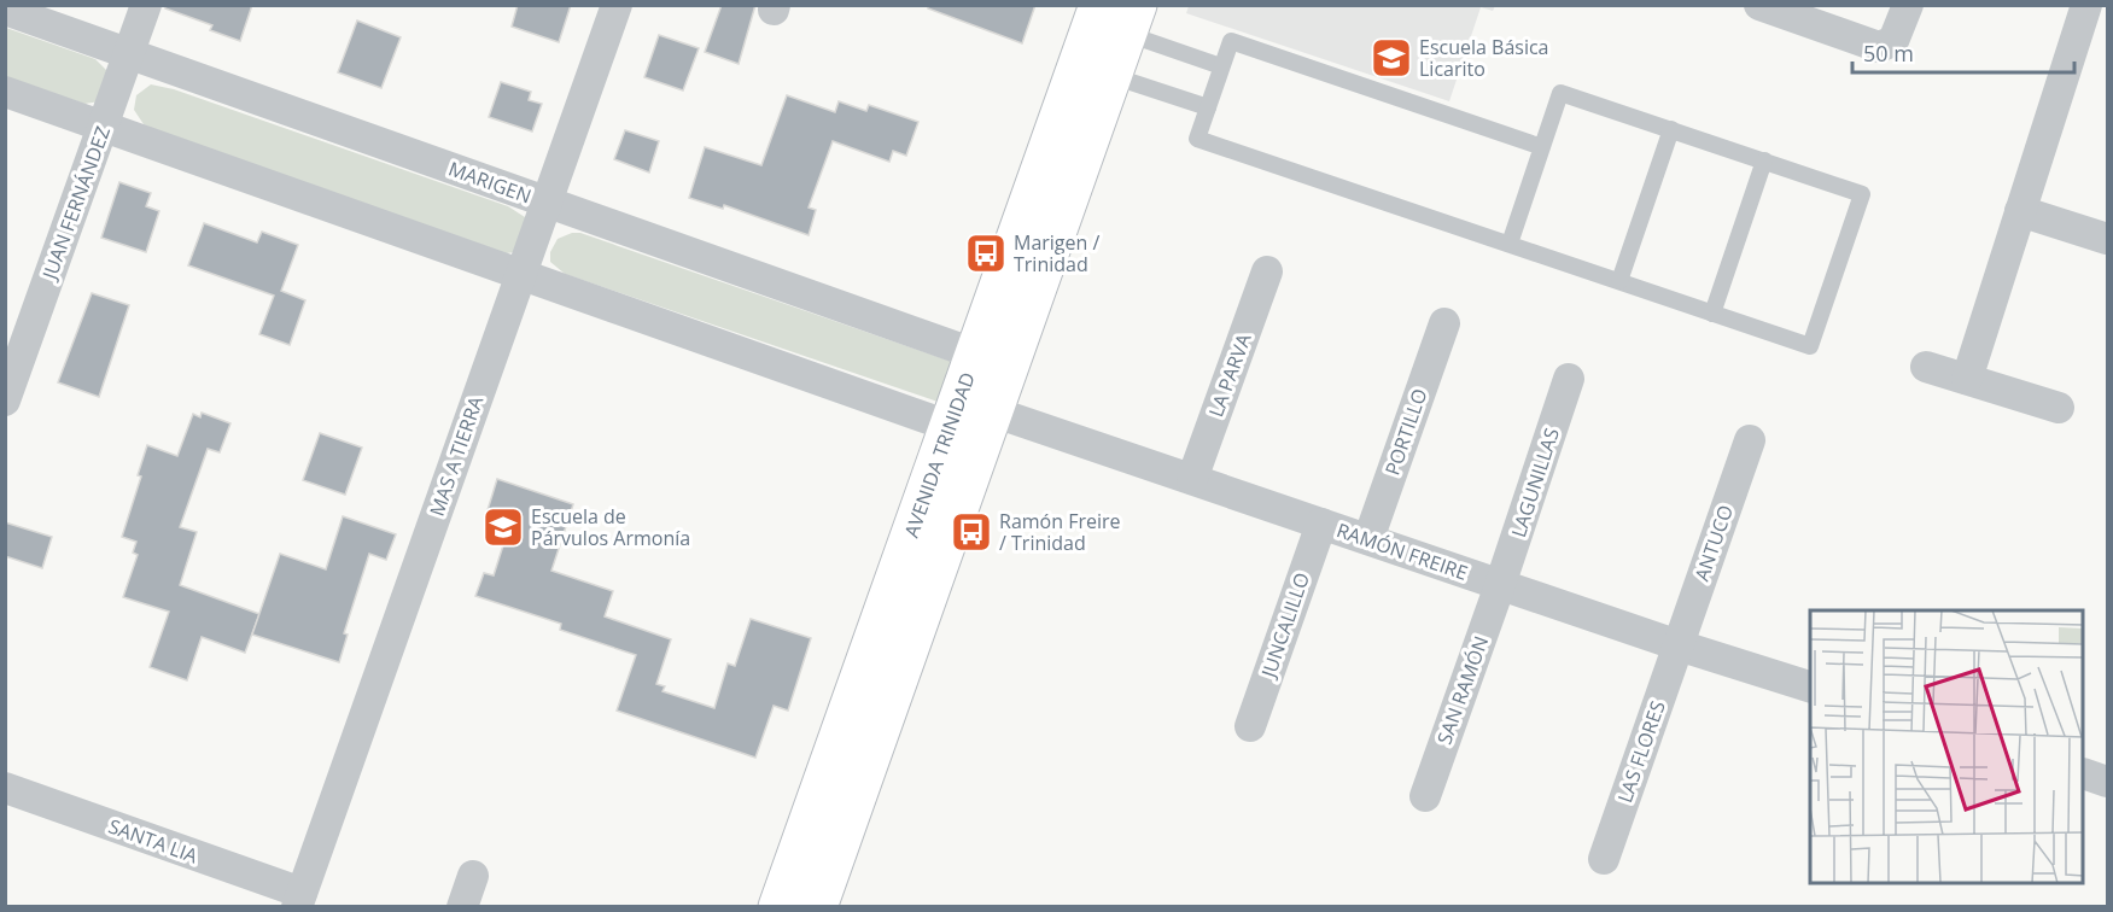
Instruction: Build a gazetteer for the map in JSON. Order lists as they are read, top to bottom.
{
  "streets": {
    "main road": ["AVENIDA TRINIDAD"],
    "street": [
      "MARIGEN",
      "JUAN FERNÁNDEZ",
      "LA PARVA",
      "PORTILLO",
      "MAS A TIERRA",
      "LAGUNILLAS",
      "ANTUCO",
      "RAMÓN FREIRE",
      "JUNCALILLO",
      "SAN RAMÓN",
      "LAS FLORES",
      "SANTA LIA"
    ]
  },
  "crossings": [
    ["MARIGEN", "JUAN FERNÁNDEZ"],
    ["MARIGEN", "MAS A TIERRA"],
    ["MARIGEN", "AVENIDA TRINIDAD"],
    ["LA PARVA", "RAMÓN FREIRE"],
    ["PORTILLO", "RAMÓN FREIRE"],
    ["MAS A TIERRA", "SANTA LIA"],
    ["AVENIDA TRINIDAD", "RAMÓN FREIRE"],
    ["LAGUNILLAS", "RAMÓN FREIRE"],
    ["LAGUNILLAS", "SAN RAMÓN"],
    ["ANTUCO", "RAMÓN FREIRE"],
    ["ANTUCO", "LAS FLORES"],
    ["RAMÓN FREIRE", "JUNCALILLO"],
    ["RAMÓN FREIRE", "SAN RAMÓN"],
    ["RAMÓN FREIRE", "LAS FLORES"]
  ],
  "places": {
    "school or university": ["Escuela Básica Licarito", "Escuela de Párvulos Armonía"],
    "bus stop": ["Marigen / Trinidad", "Ramón Freire / Trinidad"]
  },
  "scale_bar": "50 m"
}
